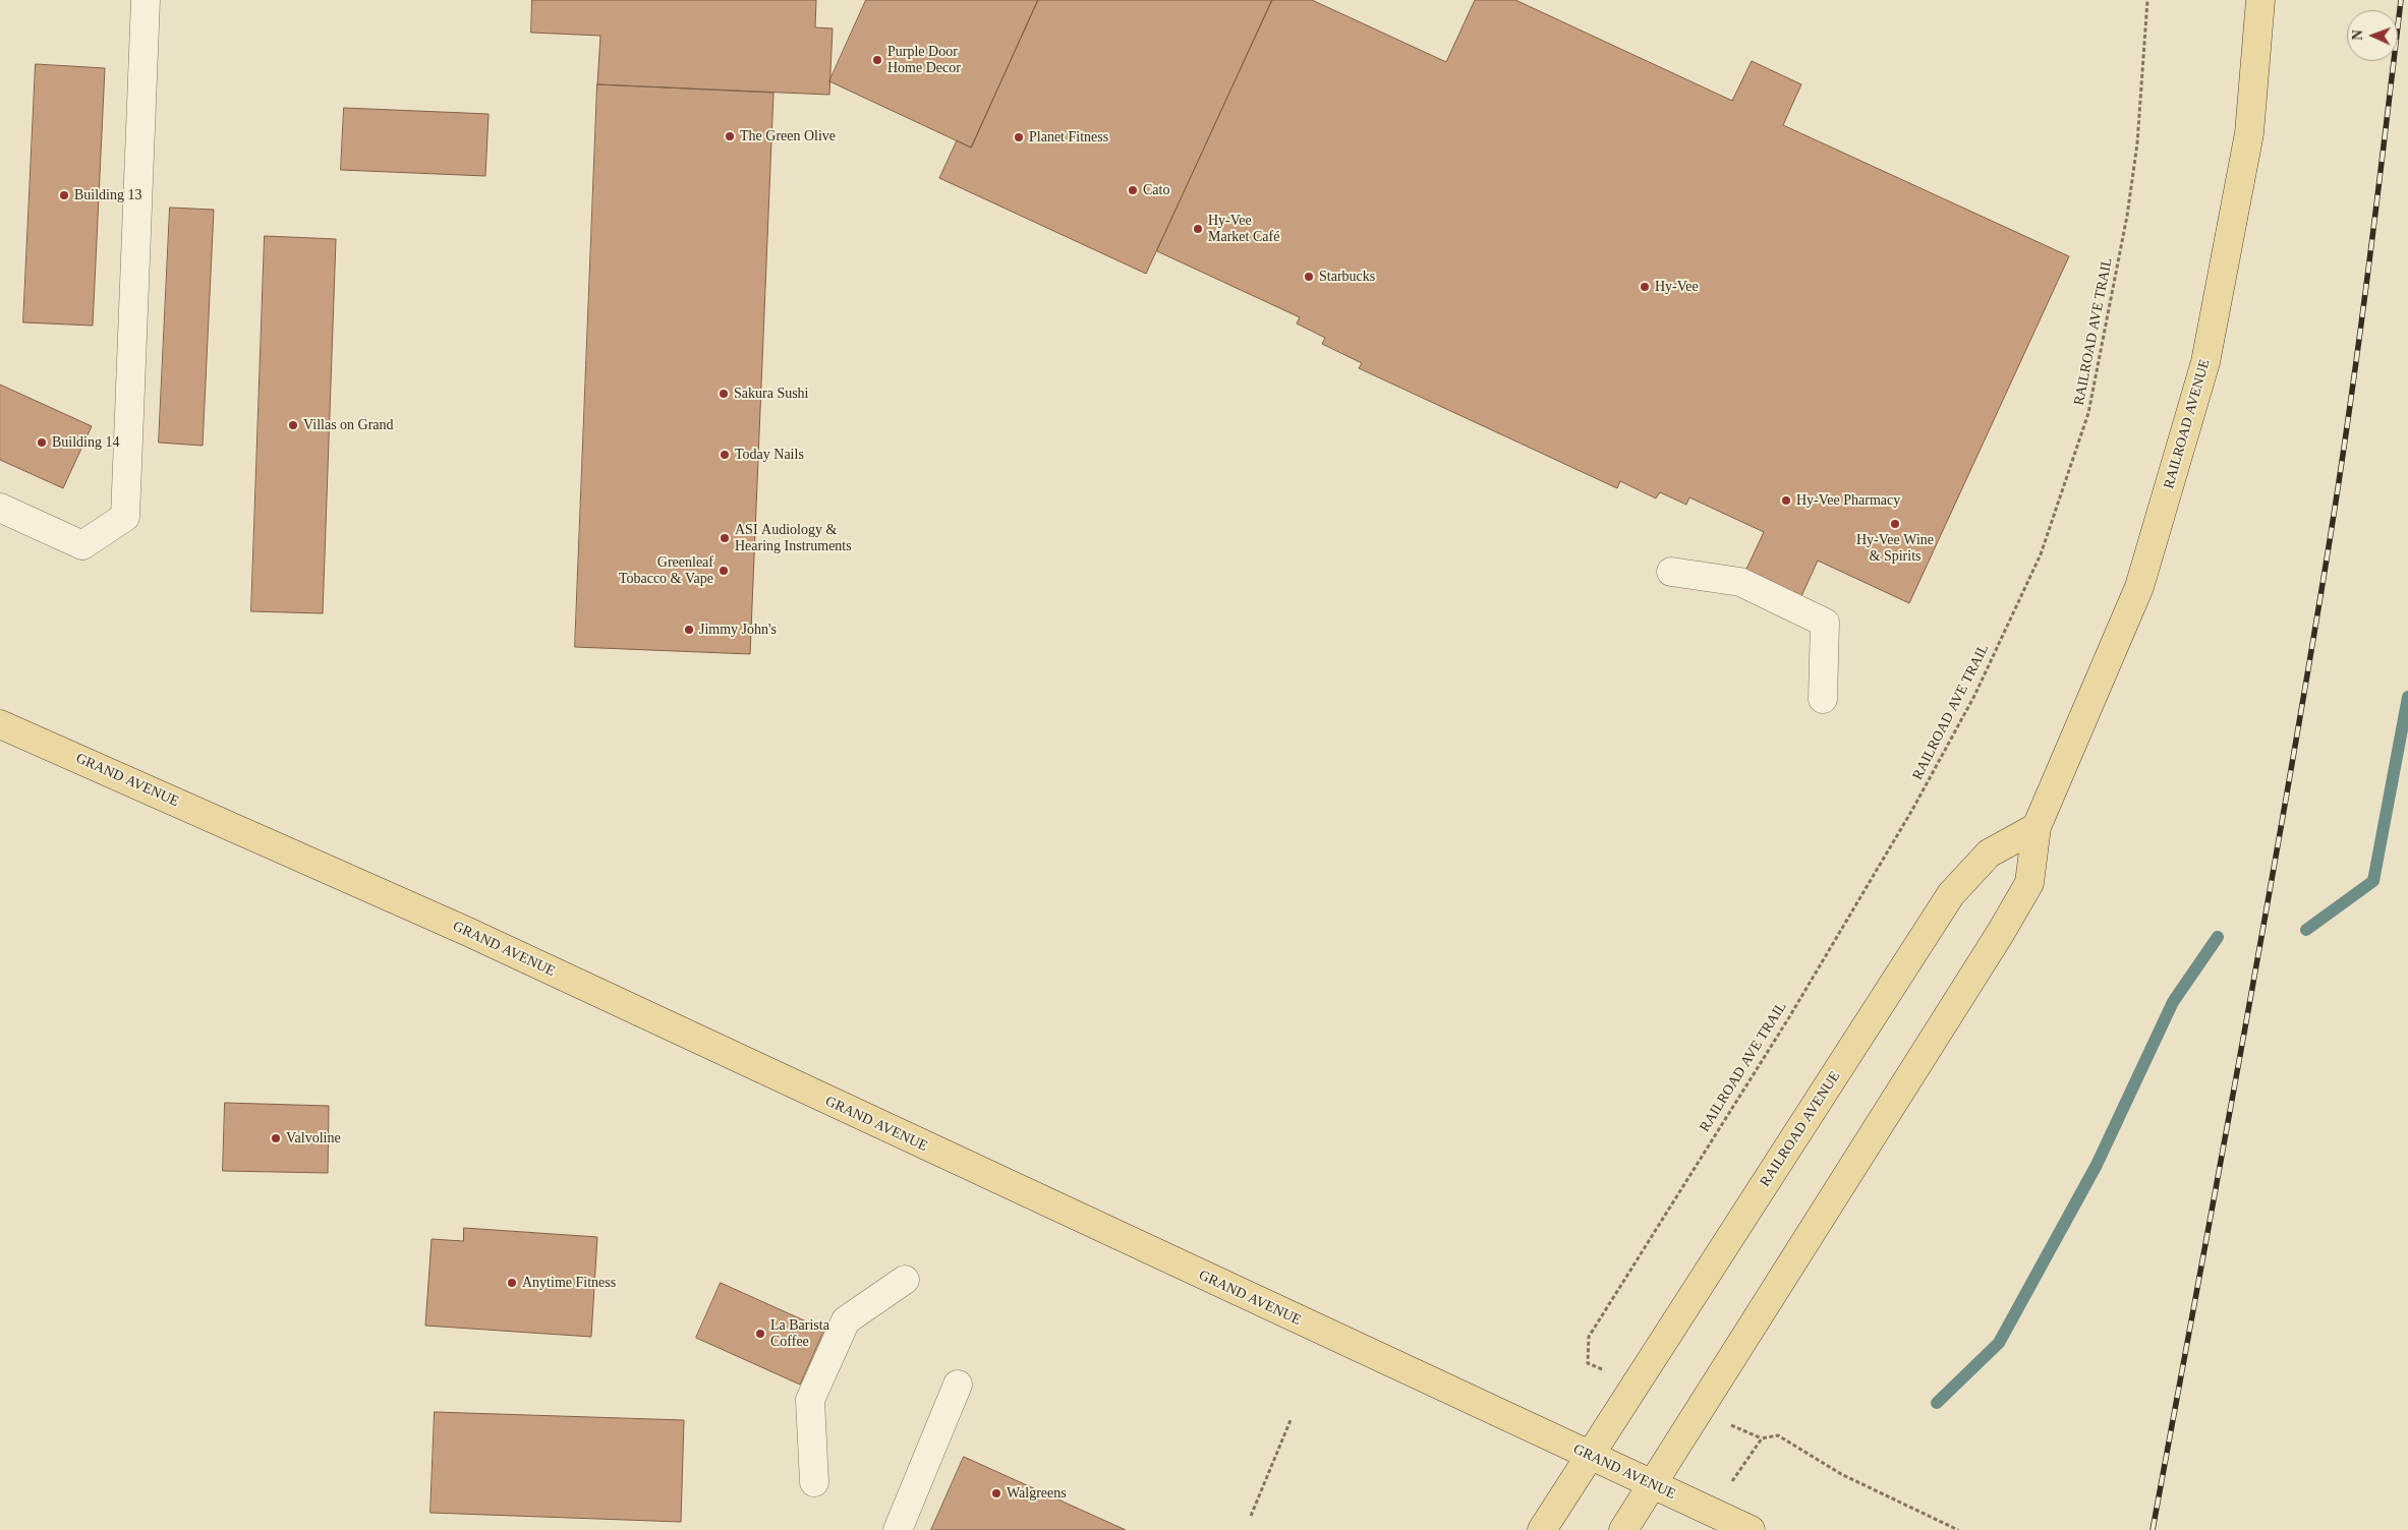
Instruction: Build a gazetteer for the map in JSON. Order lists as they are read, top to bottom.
{
  "streets": {
    "main road": ["RAILROAD AVENUE", "GRAND AVENUE"],
    "path": ["RAILROAD AVE TRAIL"]
  },
  "crossings": [
    ["RAILROAD AVENUE", "GRAND AVENUE"]
  ],
  "places": [
    "Purple Door Home Decor",
    "The Green Olive",
    "Planet Fitness",
    "Cato",
    "Building 13",
    "Hy-Vee Market Café",
    "Starbucks",
    "Hy-Vee",
    "Sakura Sushi",
    "Villas on Grand",
    "Building 14",
    "Today Nails",
    "Hy-Vee Pharmacy",
    "Hy-Vee Wine & Spirits",
    "ASI Audiology & Hearing Instruments",
    "Greenleaf Tobacco & Vape",
    "Jimmy John's",
    "Valvoline",
    "Anytime Fitness",
    "La Barista Coffee",
    "Walgreens"
  ],
  "north": "left"
}
